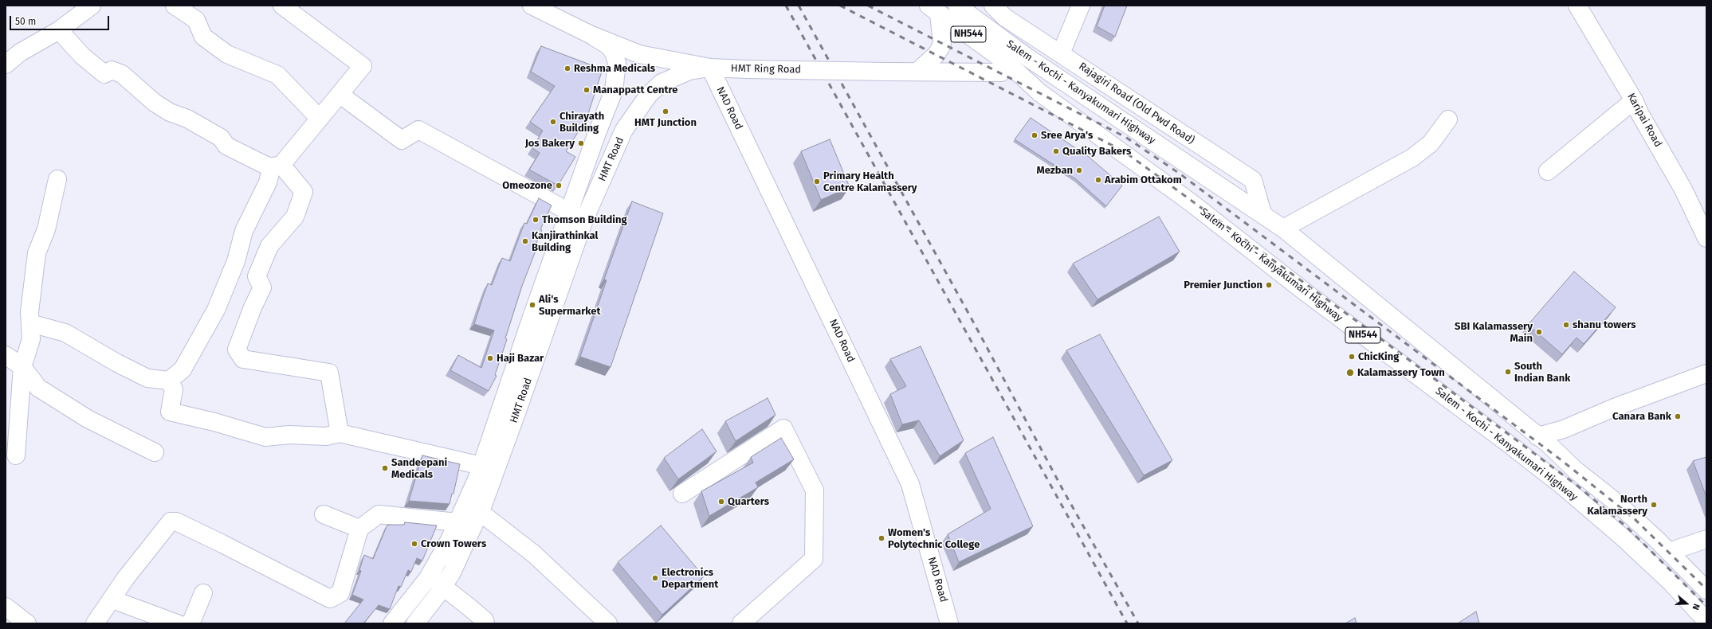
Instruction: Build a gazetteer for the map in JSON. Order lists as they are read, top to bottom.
{
  "streets": {
    "main road": [
      "NH544",
      "HMT Ring Road",
      "Salem - Kochi - Kanyakumari Highway",
      "Rajagiri Road (Old Pwd Road)",
      "NAD Road",
      "Karipai Road",
      "HMT Road"
    ]
  },
  "crossings": [
    ["HMT Ring Road", "Salem - Kochi - Kanyakumari Highway"],
    ["HMT Ring Road", "NAD Road"],
    ["HMT Ring Road", "HMT Road"],
    ["Salem - Kochi - Kanyakumari Highway", "Rajagiri Road (Old Pwd Road)"],
    ["NAD Road", "HMT Road"]
  ],
  "places": [
    "Reshma Medicals",
    "Manappatt Centre",
    "HMT Junction",
    "Chirayath Building",
    "Sree Arya's",
    "Jos Bakery",
    "Quality Bakers",
    "Mezban",
    "Arabim Ottakom",
    "Primary Health Centre Kalamassery",
    "Omeozone",
    "Thomson Building",
    "Kanjirathinkal Building",
    "Premier Junction",
    "Ali's Supermarket",
    "shanu towers",
    "SBI Kalamassery Main",
    "ChicKing",
    "Haji Bazar",
    "South Indian Bank",
    "Kalamassery Town",
    "Canara Bank",
    "Sandeepani Medicals",
    "Quarters",
    "North Kalamassery",
    "Women's Polytechnic College",
    "Crown Towers",
    "Electronics Department"
  ],
  "scale_bar": "50 m",
  "north": "right"
}
